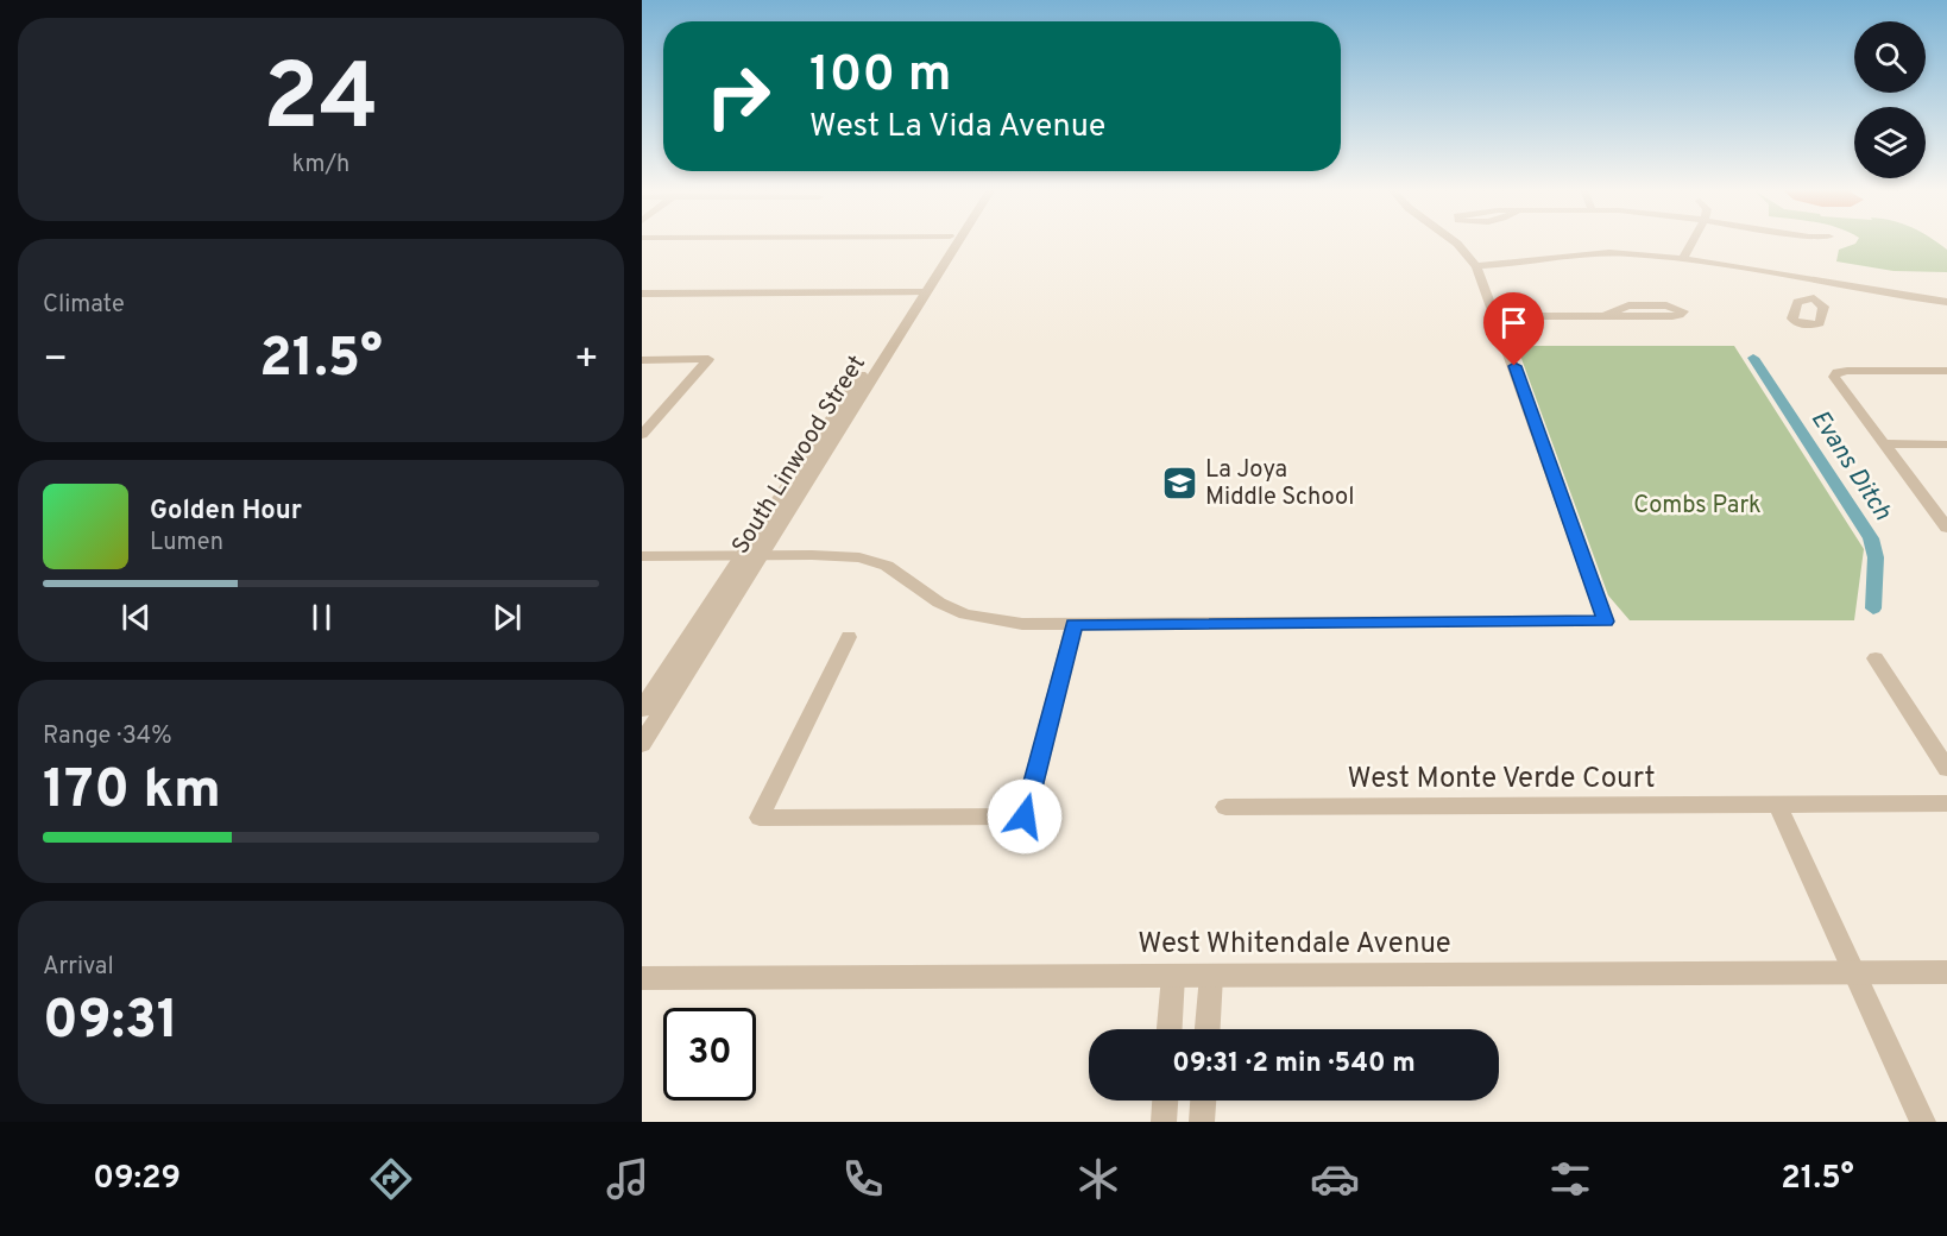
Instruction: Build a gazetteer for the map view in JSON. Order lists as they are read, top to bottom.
{
  "streets": {
    "street": ["South Linwood Street", "West Monte Verde Court", "West Whitendale Avenue"]
  },
  "water": ["Evans Ditch"],
  "parks": ["Combs Park"],
  "places": {
    "school or university": ["La Joya Middle School"]
  },
  "page": {
    "tile": [
      ["24", "km/h"],
      "Climate",
      ["Range · 34%", "170 km"],
      ["Arrival", "09:31"]
    ],
    "turn": ["100 m", "West La Vida Avenue"],
    "heat": ["−", "21.5°", "+"],
    "song": ["Golden Hour", "Lumen"],
    "limit": "30",
    "trip": "09:31 · 2 min · 540 m",
    "tabs": ["09:29", "21.5°"]
  }
}
